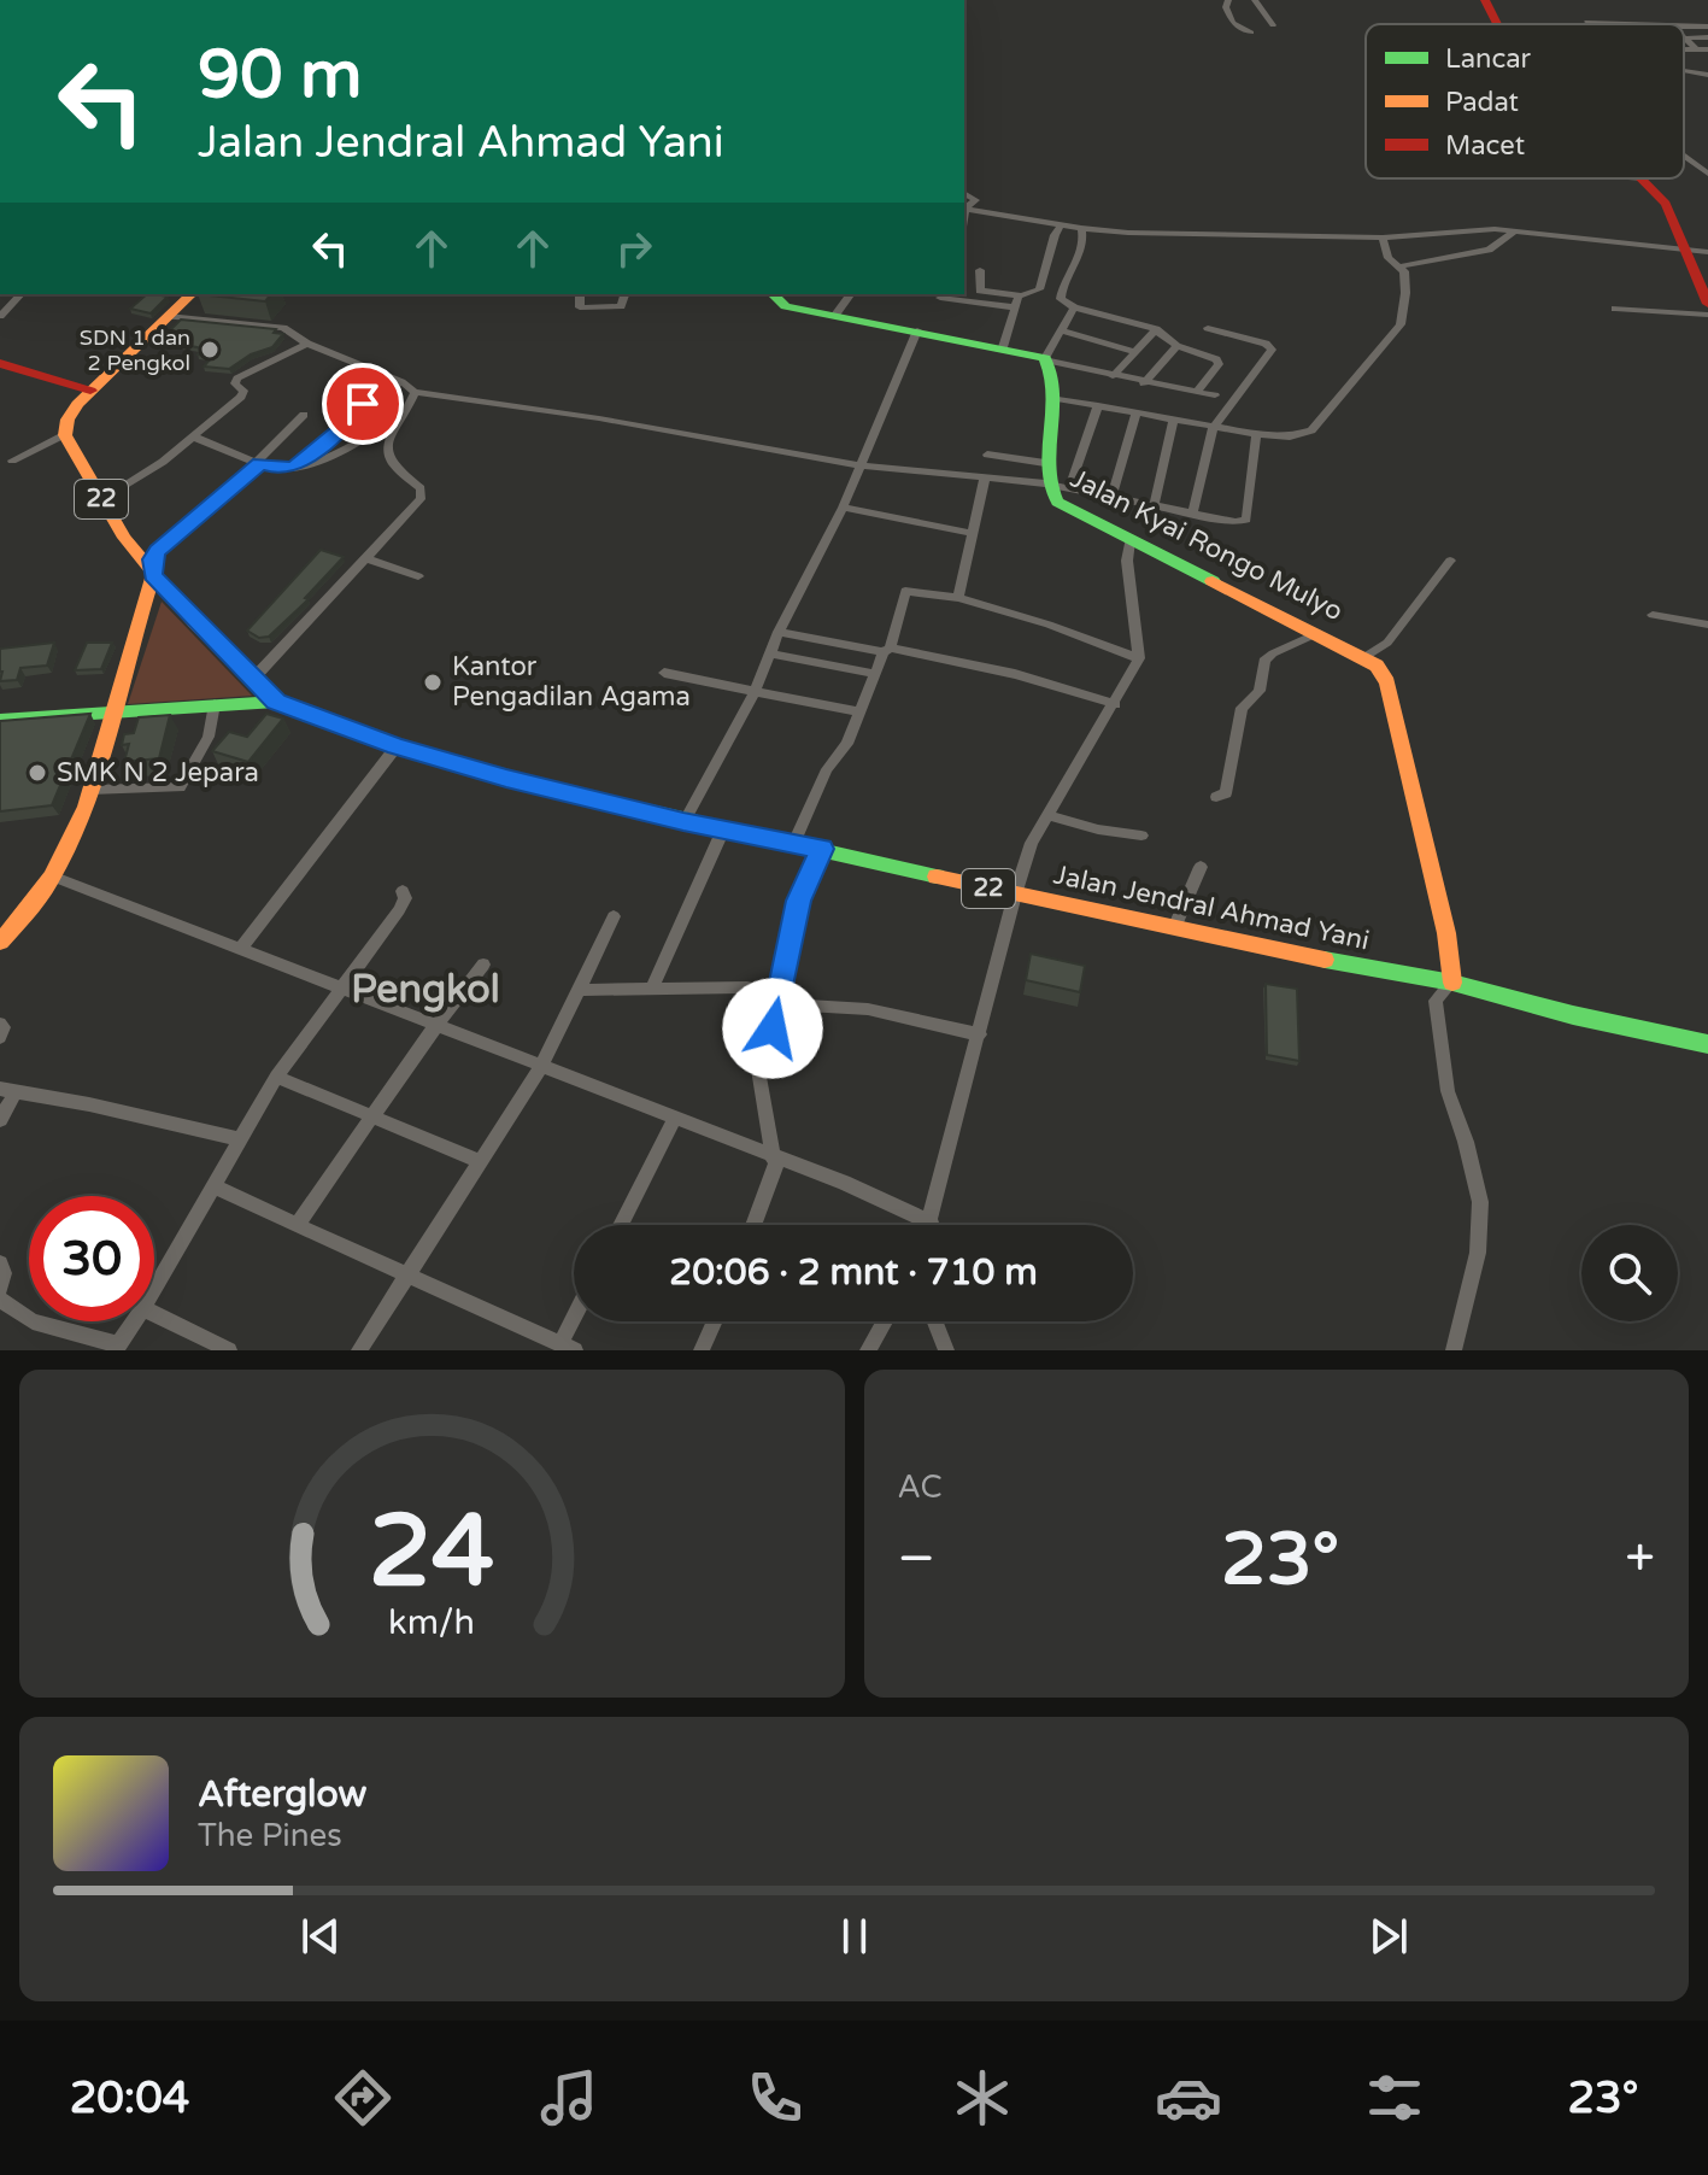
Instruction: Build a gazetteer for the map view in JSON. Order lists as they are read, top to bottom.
{
  "streets": {
    "main road": ["22", "Jalan Kyai Rongo Mulyo", "Jalan Jendral Ahmad Yani"]
  },
  "crossings": [
    ["Jalan Kyai Rongo Mulyo", "Jalan Jendral Ahmad Yani"]
  ],
  "districts": ["Pengkol"],
  "places": ["SDN 1 dan 2 Pengkol", "Kantor Pengadilan Agama", "SMK N 2 Jepara"],
  "legend": ["Lancar", "Padat", "Macet"],
  "page": {
    "turn": ["90 m", "Jalan Jendral Ahmad Yani"],
    "limit": "30",
    "trip": "20:06 · 2 mnt · 710 m",
    "tile": "AC",
    "heat": ["−", "23°", "+"],
    "song": ["Afterglow", "The Pines"],
    "tabs": ["20:04", "23°"],
    "gauge": ["24", "km/h"]
  }
}
